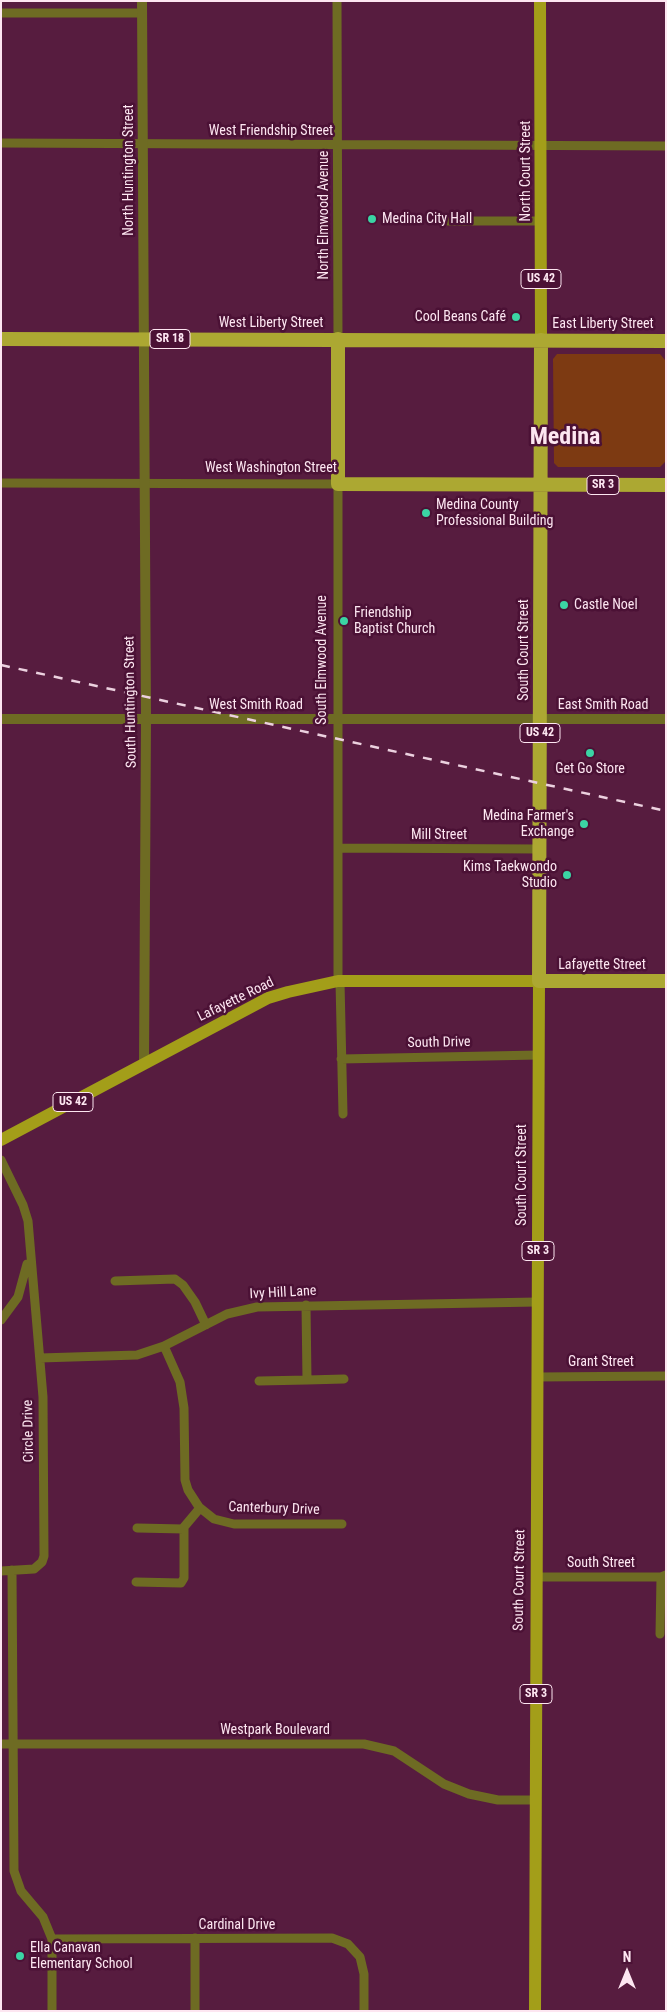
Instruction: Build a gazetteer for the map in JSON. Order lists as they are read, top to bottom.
{
  "streets": {
    "highway": [
      "US 42",
      "West Liberty Street",
      "East Liberty Street",
      "SR 18",
      "West Washington Street",
      "SR 3",
      "South Court Street",
      "South Elmwood Avenue",
      "Lafayette Street"
    ],
    "main road": ["North Court Street", "Lafayette Road"],
    "street": [
      "West Friendship Street",
      "North Huntington Street",
      "North Elmwood Avenue",
      "South Huntington Street",
      "West Smith Road",
      "East Smith Road",
      "Mill Street",
      "South Drive",
      "Ivy Hill Lane",
      "Grant Street",
      "Circle Drive",
      "Canterbury Drive",
      "South Street",
      "Westpark Boulevard",
      "Cardinal Drive"
    ]
  },
  "crossings": [
    ["West Friendship Street", "North Huntington Street"],
    ["West Friendship Street", "North Court Street"],
    ["West Friendship Street", "North Elmwood Avenue"],
    ["North Huntington Street", "West Liberty Street"],
    ["North Huntington Street", "South Huntington Street"],
    ["North Court Street", "West Liberty Street"],
    ["North Court Street", "East Liberty Street"],
    ["North Court Street", "South Court Street"],
    ["North Elmwood Avenue", "West Liberty Street"],
    ["North Elmwood Avenue", "South Elmwood Avenue"],
    ["West Liberty Street", "East Liberty Street"],
    ["West Liberty Street", "South Court Street"],
    ["West Liberty Street", "South Elmwood Avenue"],
    ["West Liberty Street", "South Huntington Street"],
    ["East Liberty Street", "South Court Street"],
    ["West Washington Street", "SR 3"],
    ["West Washington Street", "South Court Street"],
    ["West Washington Street", "South Elmwood Avenue"],
    ["West Washington Street", "South Huntington Street"],
    ["SR 3", "South Court Street"],
    ["South Court Street", "West Smith Road"],
    ["South Court Street", "East Smith Road"],
    ["South Court Street", "Mill Street"],
    ["South Court Street", "Lafayette Street"],
    ["South Court Street", "Lafayette Road"],
    ["South Court Street", "South Drive"],
    ["South Court Street", "Ivy Hill Lane"],
    ["South Court Street", "Grant Street"],
    ["South Court Street", "South Street"],
    ["South Court Street", "Westpark Boulevard"],
    ["South Elmwood Avenue", "West Smith Road"],
    ["South Elmwood Avenue", "Mill Street"],
    ["South Elmwood Avenue", "Lafayette Road"],
    ["South Elmwood Avenue", "South Drive"],
    ["South Huntington Street", "West Smith Road"],
    ["South Huntington Street", "Lafayette Road"],
    ["West Smith Road", "East Smith Road"],
    ["Lafayette Street", "Lafayette Road"],
    ["Ivy Hill Lane", "Circle Drive"],
    ["Ivy Hill Lane", "Canterbury Drive"]
  ],
  "districts": ["Medina"],
  "places": [
    "Medina City Hall",
    "Cool Beans Café",
    "Medina County Professional Building",
    "Castle Noel",
    "Friendship Baptist Church",
    "Get Go Store",
    "Medina Farmer's Exchange",
    "Kims Taekwondo Studio",
    "Ella Canavan Elementary School"
  ],
  "north": "top"
}
